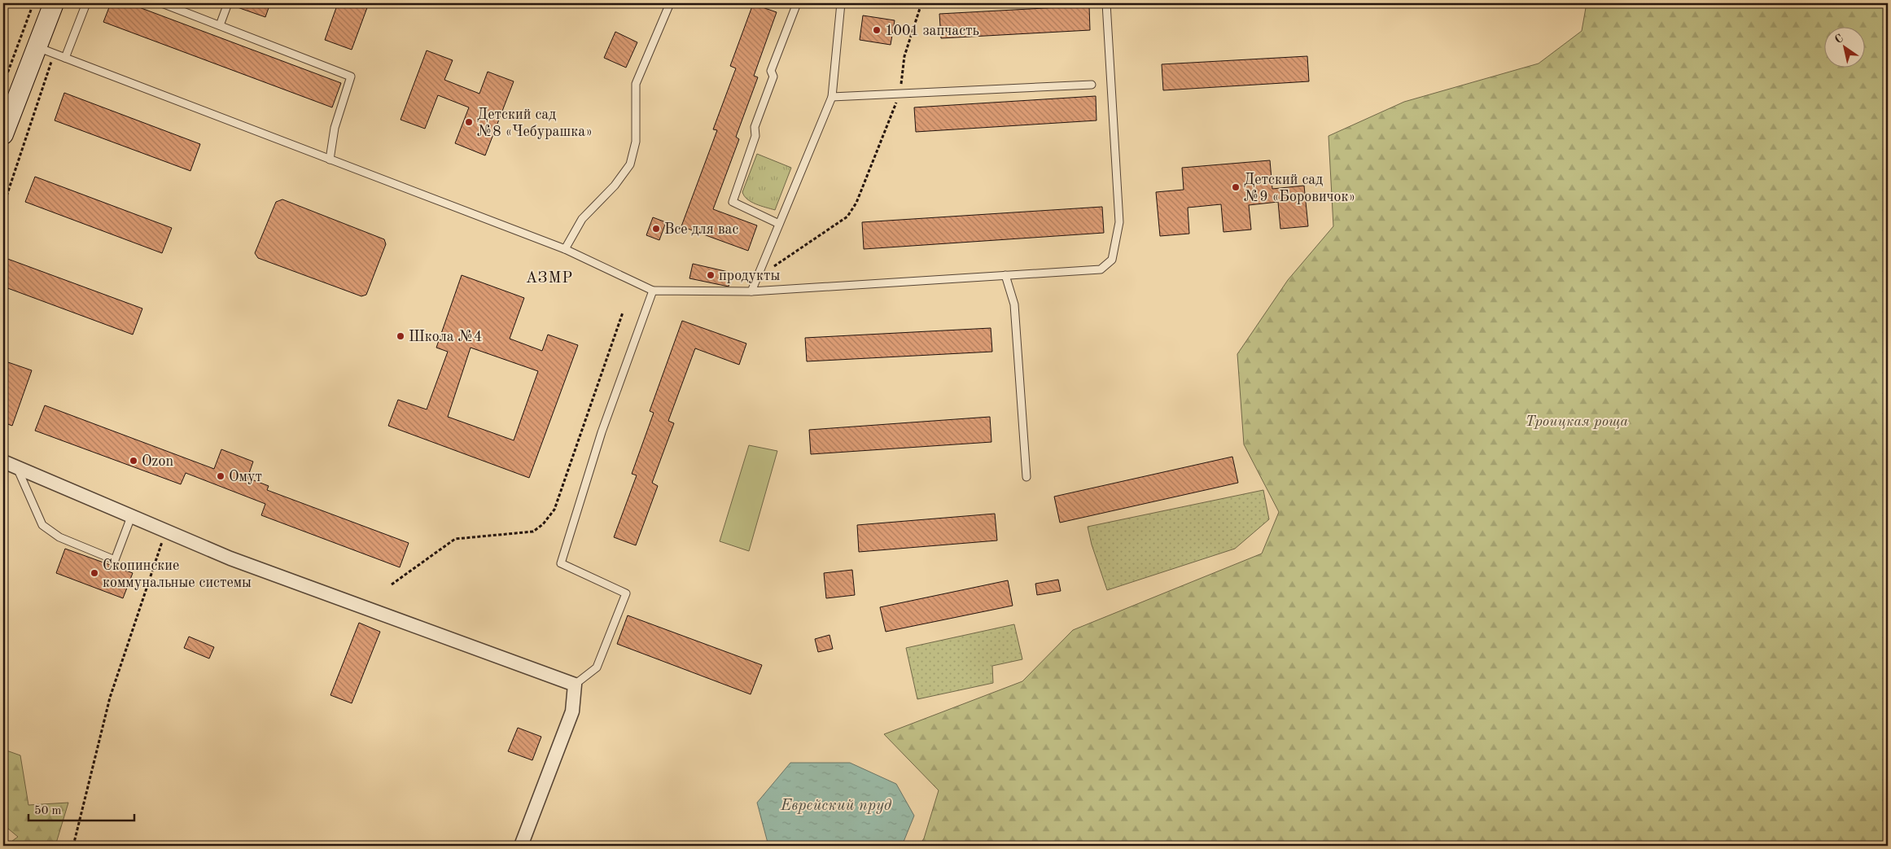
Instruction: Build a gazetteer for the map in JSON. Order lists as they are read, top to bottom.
{
  "districts": ["АЗМР"],
  "water": ["Еврейский пруд"],
  "parks": ["Троицкая роща"],
  "places": [
    "1001 запчасть",
    "Детский сад №8 «Чебурашка»",
    "Детский сад №9 «Боровичок»",
    "Все для вас",
    "продукты",
    "Школа №4",
    "Ozon",
    "Омут",
    "Скопинские коммунальные системы"
  ],
  "scale_bar": "50 m",
  "north": "top left"
}
